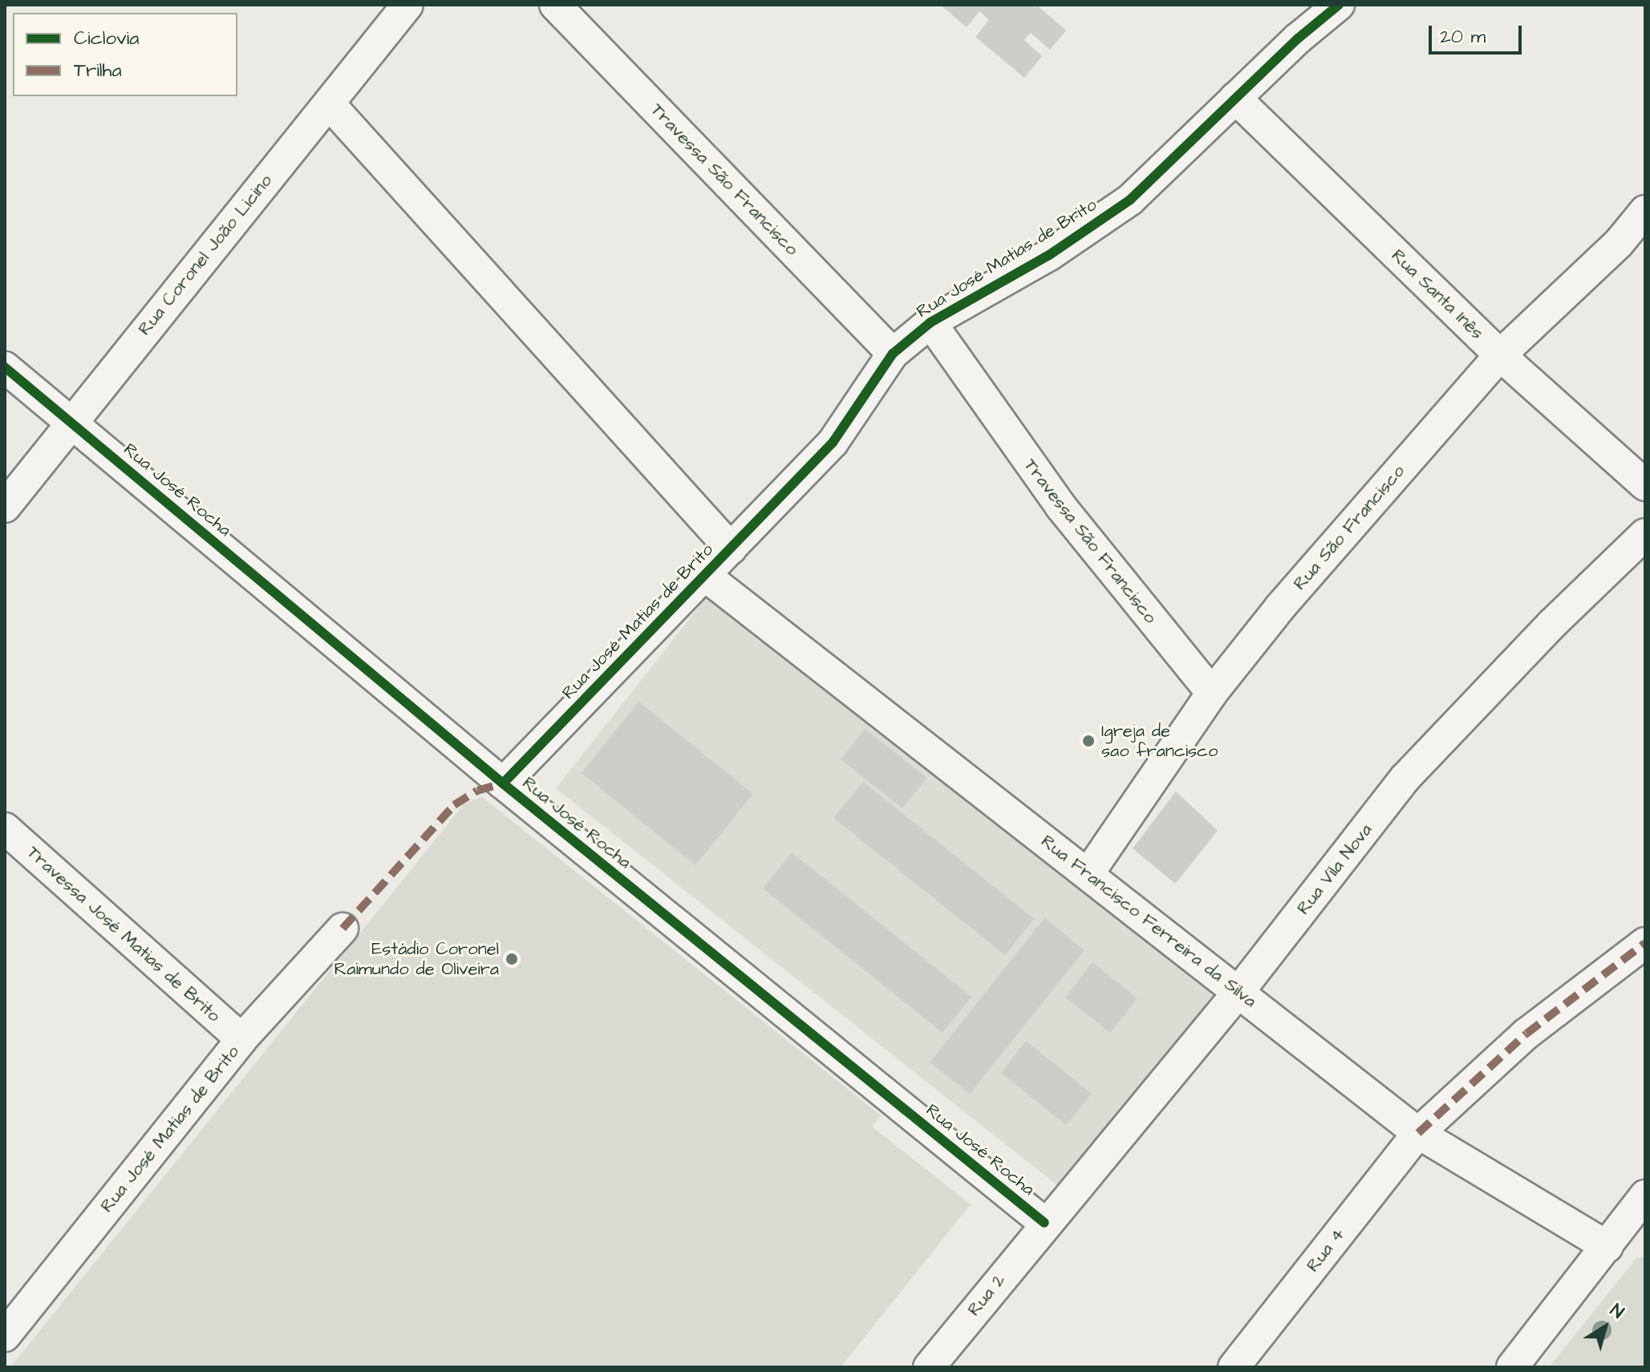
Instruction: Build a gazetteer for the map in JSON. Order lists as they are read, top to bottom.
{
  "streets": {
    "street": [
      "Travessa São Francisco",
      "Rua Coronel João Licino",
      "Rua José Matias de Brito",
      "Rua Santa Inês",
      "Rua José Rocha",
      "Rua São Francisco",
      "Rua Vila Nova",
      "Rua Francisco Ferreira da Silva",
      "Travessa José Matias de Brito",
      "Rua 4",
      "Rua 2"
    ]
  },
  "crossings": [
    ["Travessa São Francisco", "Rua José Matias de Brito"],
    ["Travessa São Francisco", "Rua São Francisco"],
    ["Rua Coronel João Licino", "Rua José Rocha"],
    ["Rua José Matias de Brito", "Rua Santa Inês"],
    ["Rua José Matias de Brito", "Rua José Rocha"],
    ["Rua José Matias de Brito", "Rua Francisco Ferreira da Silva"],
    ["Rua José Matias de Brito", "Travessa José Matias de Brito"],
    ["Rua Santa Inês", "Rua São Francisco"],
    ["Rua José Rocha", "Rua Vila Nova"],
    ["Rua José Rocha", "Rua 2"],
    ["Rua São Francisco", "Rua Francisco Ferreira da Silva"],
    ["Rua Vila Nova", "Rua Francisco Ferreira da Silva"],
    ["Rua Vila Nova", "Rua 2"],
    ["Rua Francisco Ferreira da Silva", "Rua 4"]
  ],
  "places": ["Igreja de sao francisco", "Estádio Coronel Raimundo de Oliveira"],
  "legend": ["Ciclovia", "Trilha"],
  "scale_bar": "20 m",
  "north": "top right"
}
